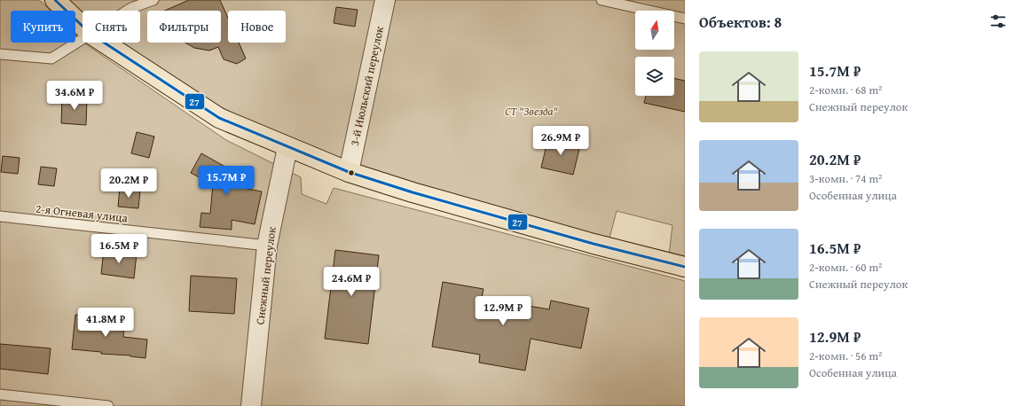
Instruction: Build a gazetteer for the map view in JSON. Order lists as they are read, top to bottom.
{
  "streets": {
    "street": ["3-й Июльский переулок", "Снежный переулок"],
    "lane": ["2-я Огневая улица"]
  },
  "crossings": [
    ["2-я Огневая улица", "Снежный переулок"]
  ],
  "parks": ["СТ \"Звезда\""],
  "lines": ["transit line 27"],
  "north": "top",
  "page": {
    "heading": "Объектов: 8",
    "chip": [
      "Купить",
      "Снять",
      "Фильтры",
      "Новое"
    ],
    "list": [
      {
        "name": "15.7M ₽",
        "note": "2-комн. · 68 m² · Снежный переулок"
      },
      {
        "name": "20.2M ₽",
        "note": "3-комн. · 74 m² · Особенная улица"
      },
      {
        "name": "16.5M ₽",
        "note": "2-комн. · 60 m² · Снежный переулок"
      },
      {
        "name": "12.9M ₽",
        "note": "2-комн. · 56 m² · Особенная улица"
      }
    ],
    "price": [
      "34.6M ₽",
      "26.9M ₽",
      "15.7M ₽",
      "20.2M ₽",
      "16.5M ₽",
      "24.6M ₽",
      "12.9M ₽",
      "41.8M ₽"
    ]
  }
}
